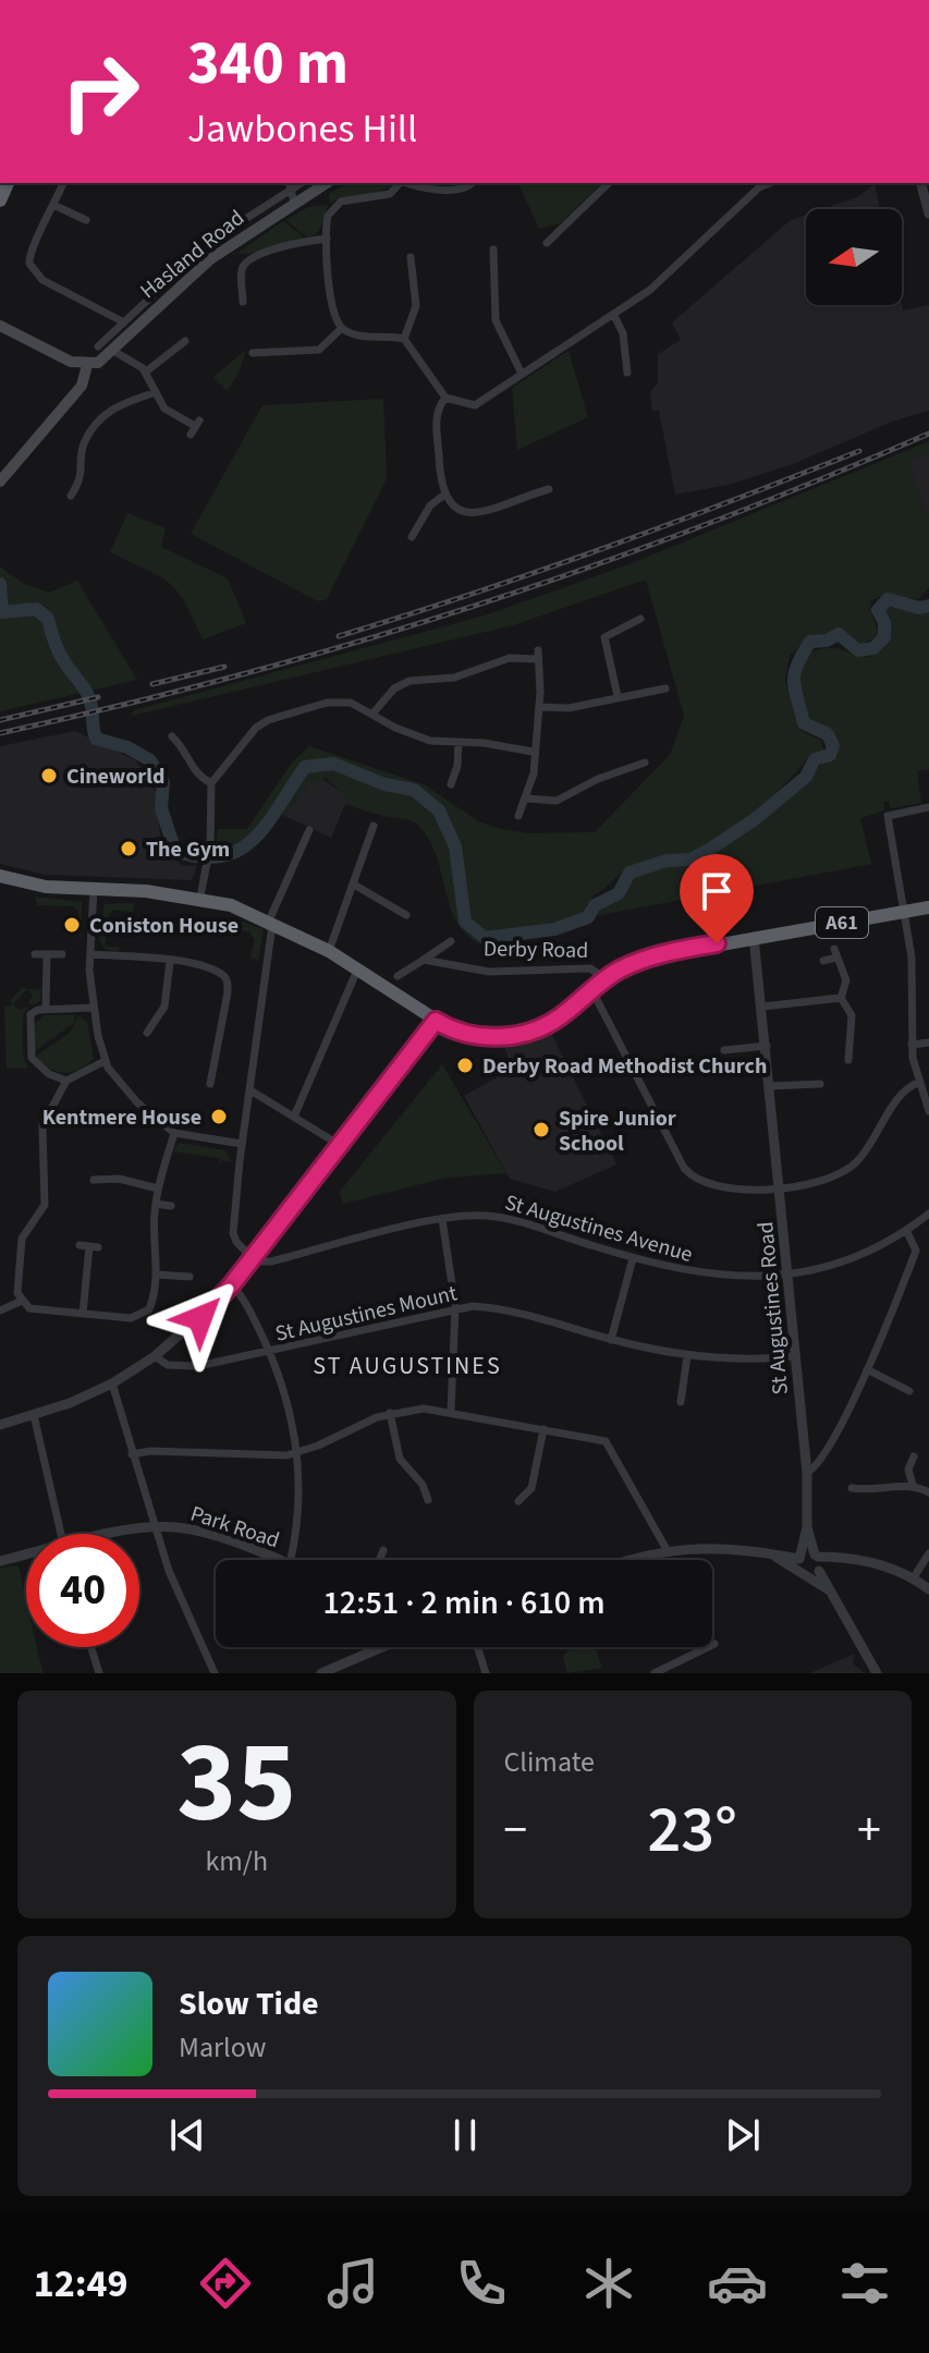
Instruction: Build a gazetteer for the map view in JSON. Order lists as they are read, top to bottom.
{
  "streets": {
    "highway": ["A61", "Derby Road"],
    "main road": ["Hasland Road"],
    "street": [
      "St Augustines Avenue",
      "St Augustines Road",
      "St Augustines Mount",
      "Park Road"
    ]
  },
  "crossings": [
    ["A61", "Derby Road"],
    ["Derby Road", "St Augustines Road"],
    ["St Augustines Avenue", "St Augustines Road"],
    ["St Augustines Road", "St Augustines Mount"]
  ],
  "districts": ["ST AUGUSTINES"],
  "places": [
    "Cineworld",
    "The Gym",
    "Coniston House",
    "Derby Road Methodist Church",
    "Kentmere House",
    "Spire Junior School"
  ],
  "north": "left",
  "page": {
    "turn": ["340 m", "Jawbones Hill"],
    "limit": "40",
    "trip": "12:51 · 2 min · 610 m",
    "tile": [
      ["35", "km/h"],
      "Climate"
    ],
    "heat": ["−", "23°", "+"],
    "song": ["Slow Tide", "Marlow"],
    "tabs": "12:49"
  }
}
